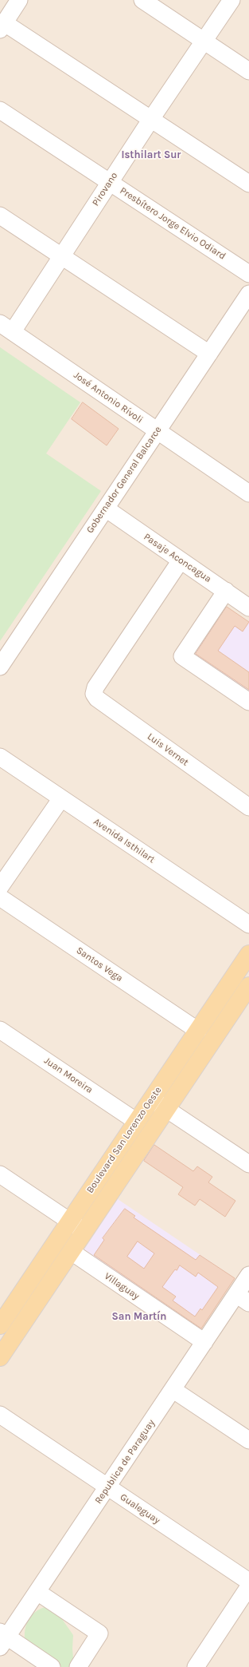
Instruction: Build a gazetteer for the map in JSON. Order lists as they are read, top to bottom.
{
  "streets": {
    "main road": ["Boulevard San Lorenzo Oeste"],
    "street": [
      "Pirovano",
      "Presbítero Jorge Elvio Odiard",
      "José Antonio Rívoli",
      "Gobernador General Balcarce",
      "Pasaje Aconcagua",
      "Luis Vernet",
      "Avenida Isthilart",
      "Santos Vega",
      "Juan Moreira",
      "Villaguay",
      "Republica de Paraguay",
      "Gualeguay"
    ]
  },
  "crossings": [
    ["Pirovano", "Presbítero Jorge Elvio Odiard"],
    ["Pirovano", "José Antonio Rívoli"],
    ["José Antonio Rívoli", "Gobernador General Balcarce"],
    ["Gobernador General Balcarce", "Pasaje Aconcagua"],
    ["Pasaje Aconcagua", "Luis Vernet"],
    ["Santos Vega", "Boulevard San Lorenzo Oeste"],
    ["Juan Moreira", "Boulevard San Lorenzo Oeste"],
    ["Boulevard San Lorenzo Oeste", "Villaguay"],
    ["Villaguay", "Republica de Paraguay"],
    ["Republica de Paraguay", "Gualeguay"]
  ],
  "districts": ["Isthilart Sur", "San Martín"]
}
